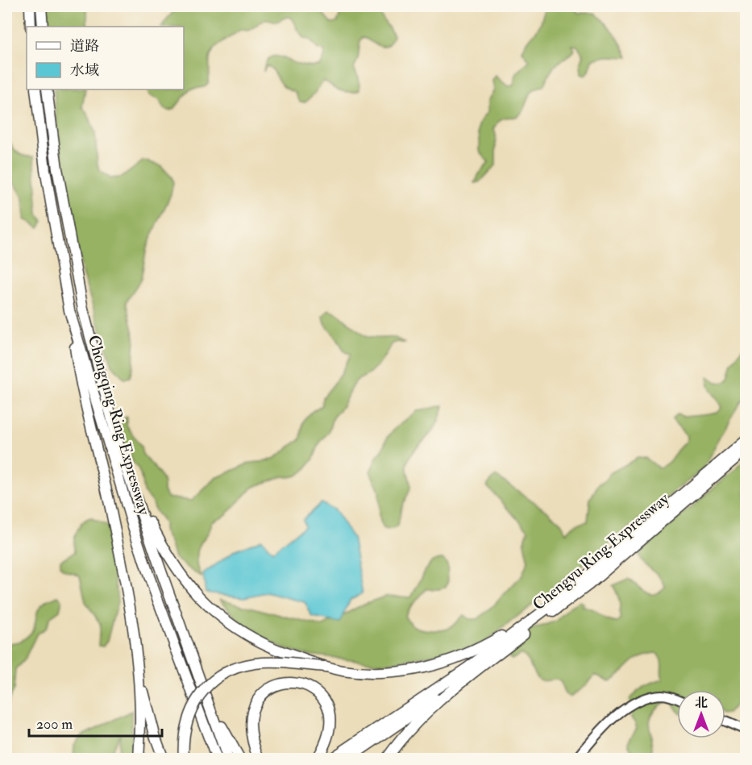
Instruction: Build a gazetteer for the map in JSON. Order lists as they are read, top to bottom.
{
  "streets": {
    "highway": ["Chongqing Ring Expressway", "Chengyu Ring Expressway"]
  },
  "legend": ["道路", "水域"],
  "scale_bar": "200 m",
  "north": "top"
}
